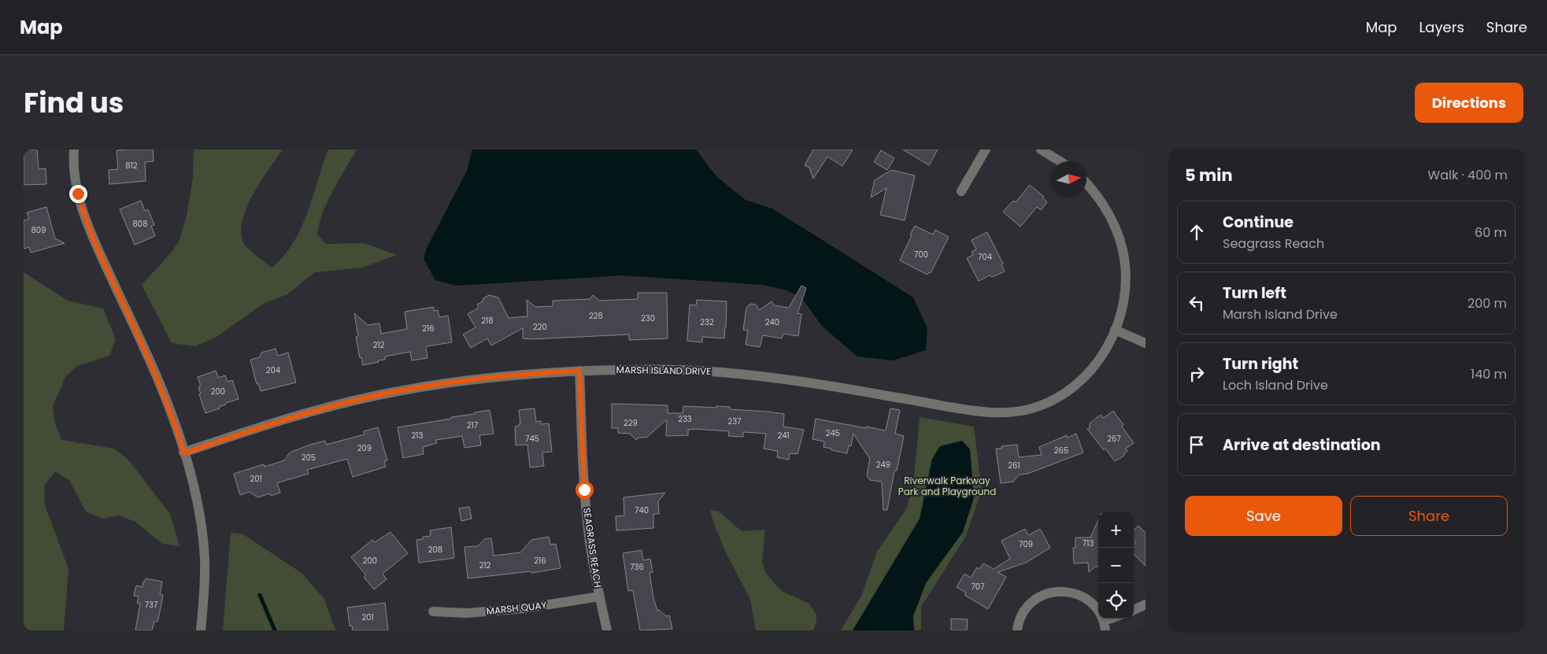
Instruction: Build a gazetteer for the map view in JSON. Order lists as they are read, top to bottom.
{
  "streets": {
    "street": ["MARSH ISLAND DRIVE", "SEAGRASS REACH", "MARSH QUAY"]
  },
  "crossings": [
    ["MARSH ISLAND DRIVE", "SEAGRASS REACH"],
    ["SEAGRASS REACH", "MARSH QUAY"]
  ],
  "parks": ["Riverwalk Parkway Park and Playground"],
  "house_numbers": [
    "812",
    "808",
    "809",
    "700",
    "704",
    "228",
    "230",
    "218",
    "232",
    "240",
    "220",
    "216",
    "212",
    "204",
    "200",
    "233",
    "237",
    "229",
    "217",
    "245",
    "213",
    "241",
    "745",
    "267",
    "209",
    "265",
    "205",
    "249",
    "261",
    "201",
    "740",
    "713",
    "709",
    "208",
    "200",
    "216",
    "212",
    "736",
    "707",
    "737",
    "201"
  ],
  "north": "right",
  "page": {
    "header": "Map",
    "nav": ["Map", "Layers", "Share"],
    "title": "Find us",
    "buttons": [
      "Directions",
      ["Save", "Share"]
    ],
    "heading": ["5 min", "Walk · 400 m"],
    "list": [
      ["Continue", "Seagrass Reach", "60 m"],
      ["Turn left", "Marsh Island Drive", "200 m"],
      ["Turn right", "Loch Island Drive", "140 m"],
      "Arrive at destination"
    ],
    "map_buttons": ["+", "−"]
  }
}
